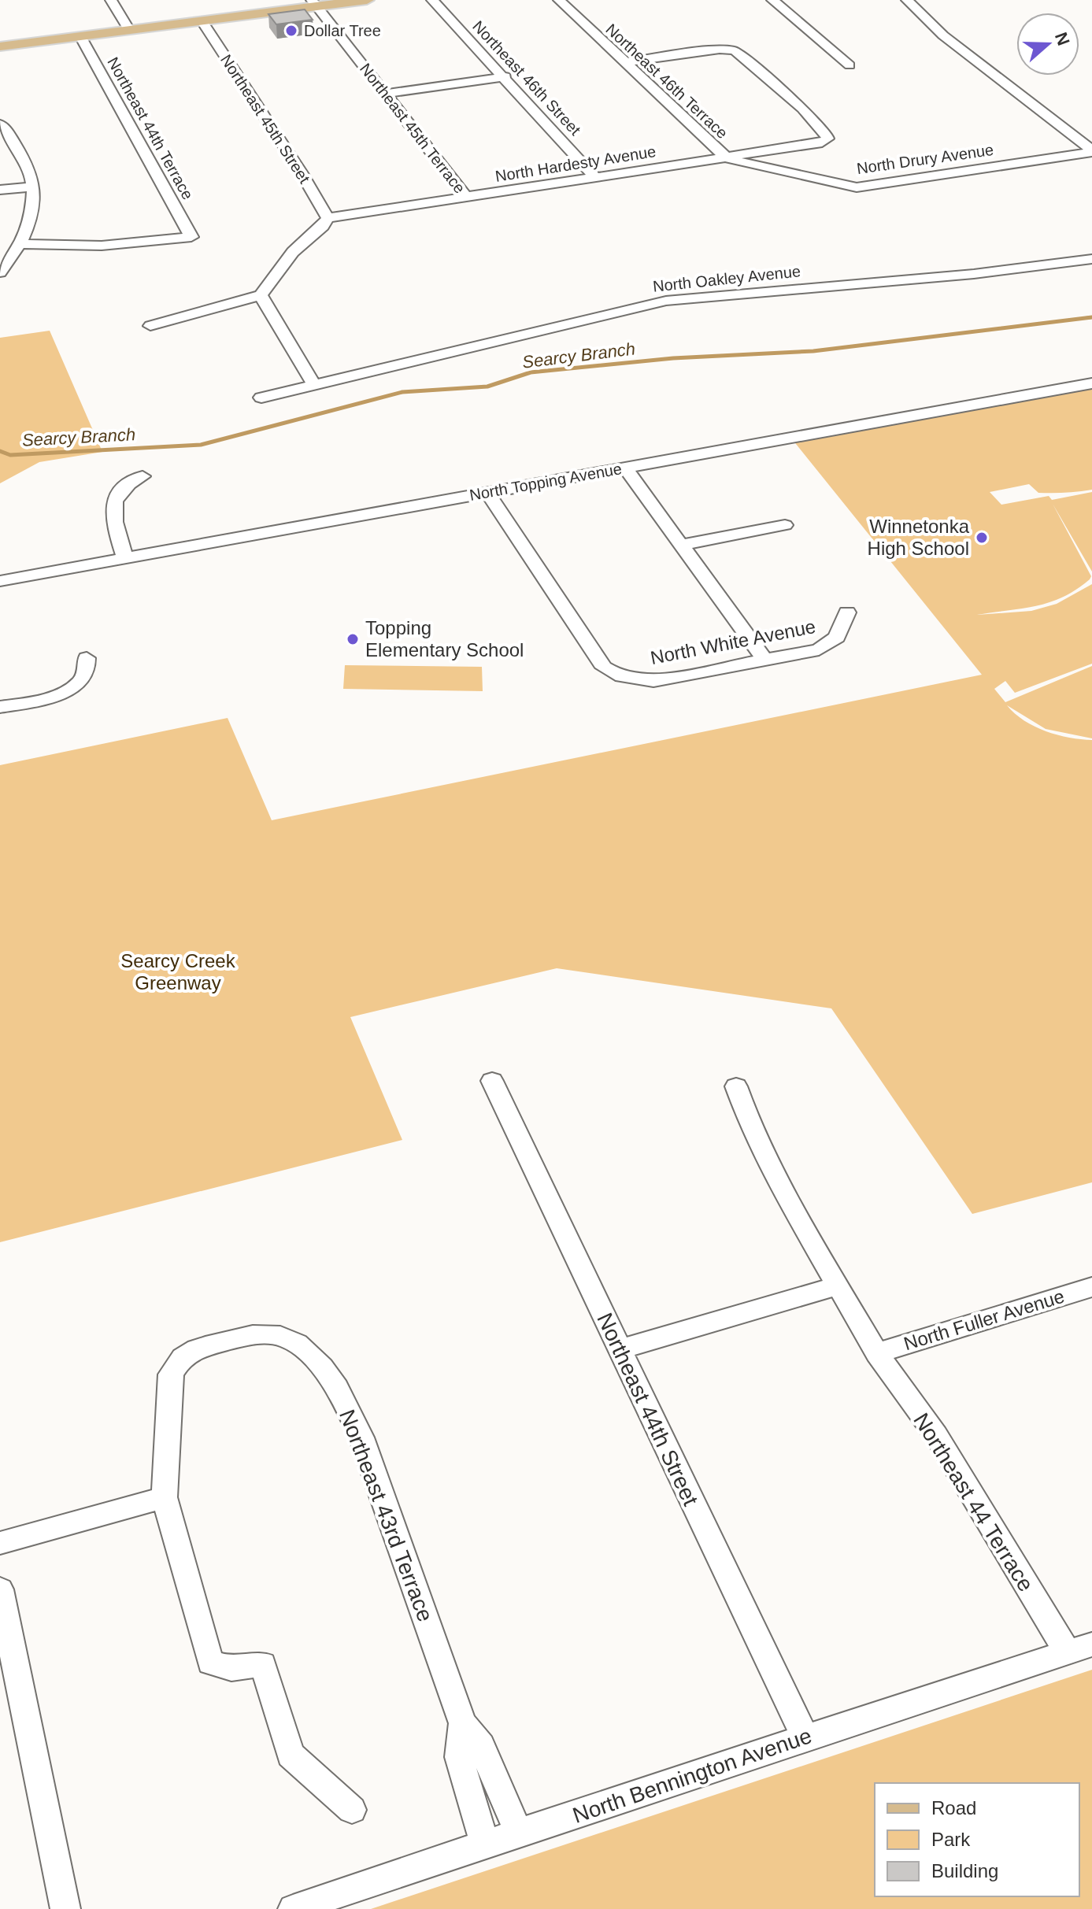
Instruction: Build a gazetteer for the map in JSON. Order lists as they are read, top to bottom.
{
  "streets": {
    "street": [
      "Northeast 46th Street",
      "Northeast 46th Terrace",
      "Northeast 45th Street",
      "Northeast 44th Terrace",
      "Northeast 45th Terrace",
      "North Drury Avenue",
      "North Hardesty Avenue",
      "North Oakley Avenue",
      "North Topping Avenue",
      "North White Avenue",
      "North Fuller Avenue",
      "Northeast 44th Street",
      "Northeast 44 Terrace",
      "Northeast 43rd Terrace",
      "North Bennington Avenue"
    ]
  },
  "crossings": [
    ["Northeast 46th Street", "North Hardesty Avenue"],
    ["Northeast 46th Terrace", "North Drury Avenue"],
    ["Northeast 46th Terrace", "North Hardesty Avenue"],
    ["Northeast 45th Street", "North Hardesty Avenue"],
    ["Northeast 45th Terrace", "North Hardesty Avenue"],
    ["North Drury Avenue", "North Hardesty Avenue"],
    ["North Topping Avenue", "North White Avenue"],
    ["North Fuller Avenue", "Northeast 44 Terrace"],
    ["Northeast 44th Street", "North Bennington Avenue"],
    ["Northeast 44 Terrace", "North Bennington Avenue"],
    ["Northeast 43rd Terrace", "North Bennington Avenue"]
  ],
  "water": ["Searcy Branch"],
  "parks": ["Searcy Creek Greenway"],
  "places": ["Dollar Tree", "Winnetonka High School", "Topping Elementary School"],
  "legend": ["Road", "Park", "Building"],
  "north": "right"
}
